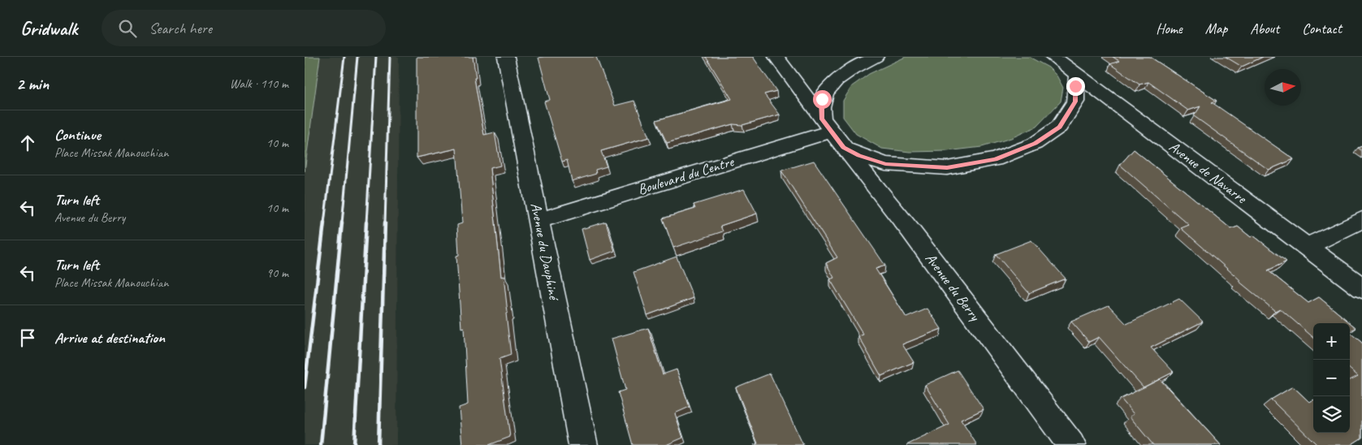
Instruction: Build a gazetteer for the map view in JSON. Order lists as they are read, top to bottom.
{
  "streets": {
    "street": [
      "Avenue de Navarre",
      "Boulevard du Centre",
      "Avenue du Dauphiné",
      "Avenue du Berry"
    ]
  },
  "crossings": [
    ["Boulevard du Centre", "Avenue du Dauphiné"],
    ["Boulevard du Centre", "Avenue du Berry"]
  ],
  "north": "right",
  "page": {
    "header": "Gridwalk",
    "search": "Search here",
    "nav": [
      "Home",
      "Map",
      "About",
      "Contact"
    ],
    "heading": ["2 min", "Walk · 110 m"],
    "list": [
      ["Continue", "Place Missak Manouchian", "10 m"],
      ["Turn left", "Avenue du Berry", "10 m"],
      ["Turn left", "Place Missak Manouchian", "90 m"],
      "Arrive at destination"
    ],
    "map_buttons": ["+", "−"]
  }
}
